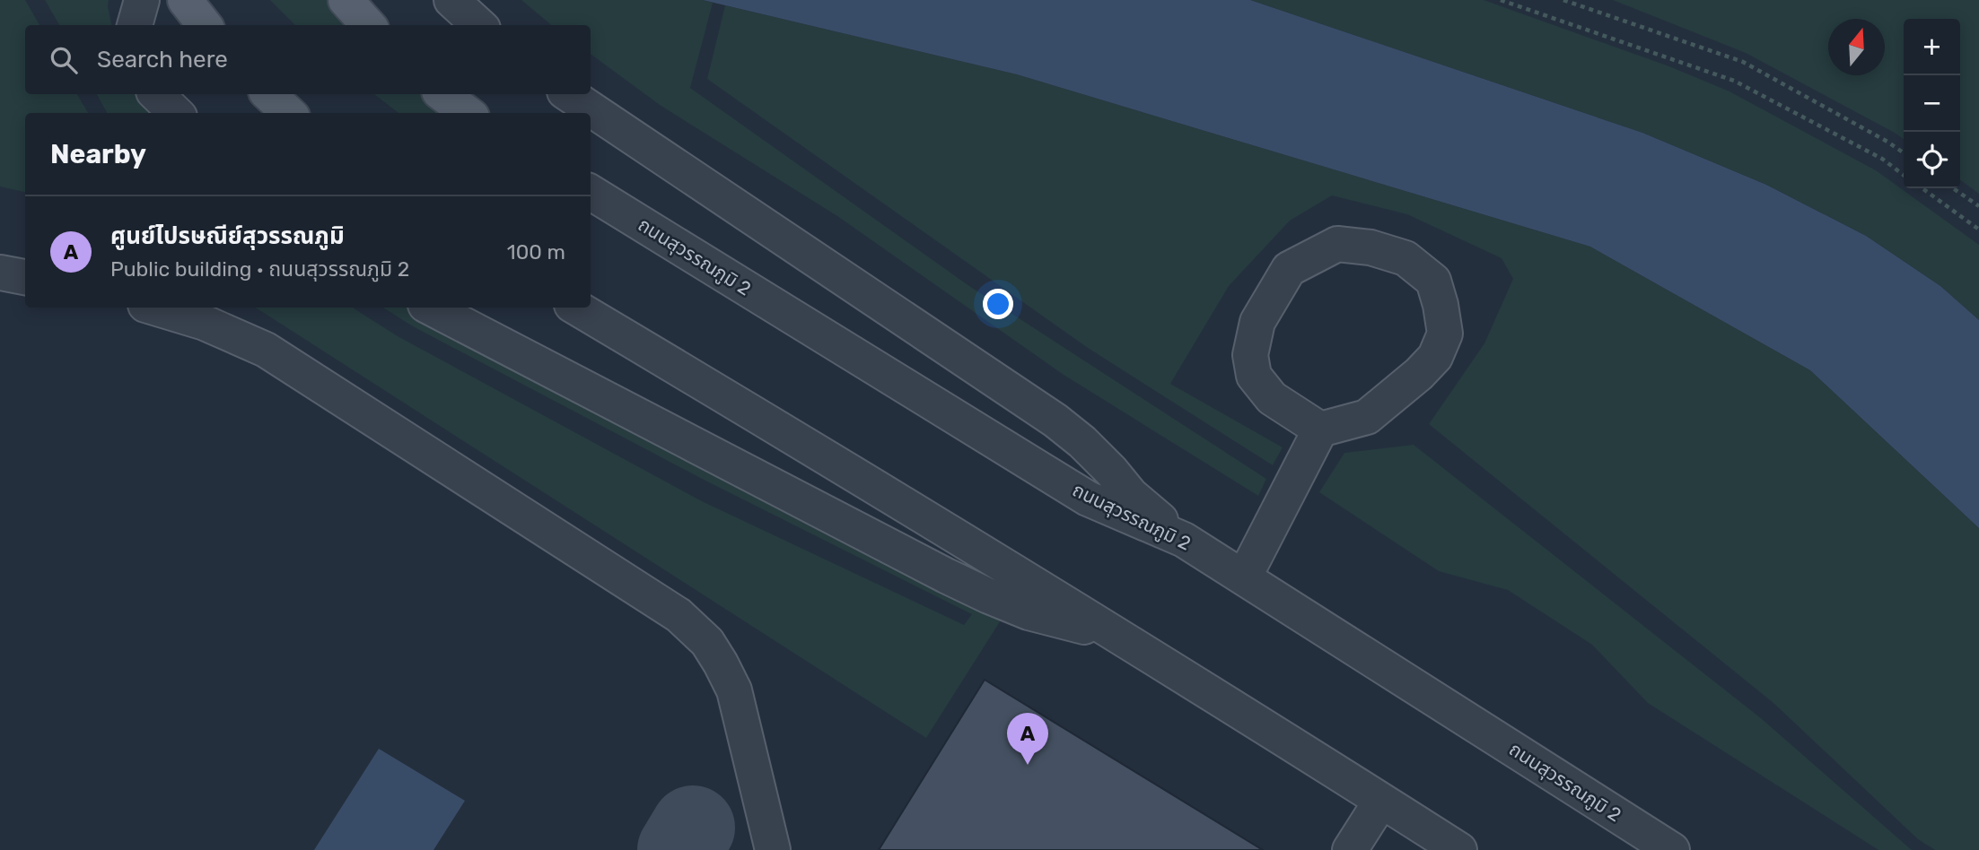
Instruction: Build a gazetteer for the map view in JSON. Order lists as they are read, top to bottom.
{
  "streets": {
    "street": ["ถนนสุวรรณภูมิ 2"]
  },
  "north": "top",
  "page": {
    "map_buttons": ["+", "−"],
    "search": "Search here",
    "heading": "Nearby",
    "list": [
      {
        "mark": "A",
        "name": "ศูนย์ไปรษณีย์สุวรรณภูมิ",
        "note": "Public building · ถนนสุวรรณภูมิ 2",
        "value": "100 m"
      }
    ],
    "pins": "A"
  }
}
